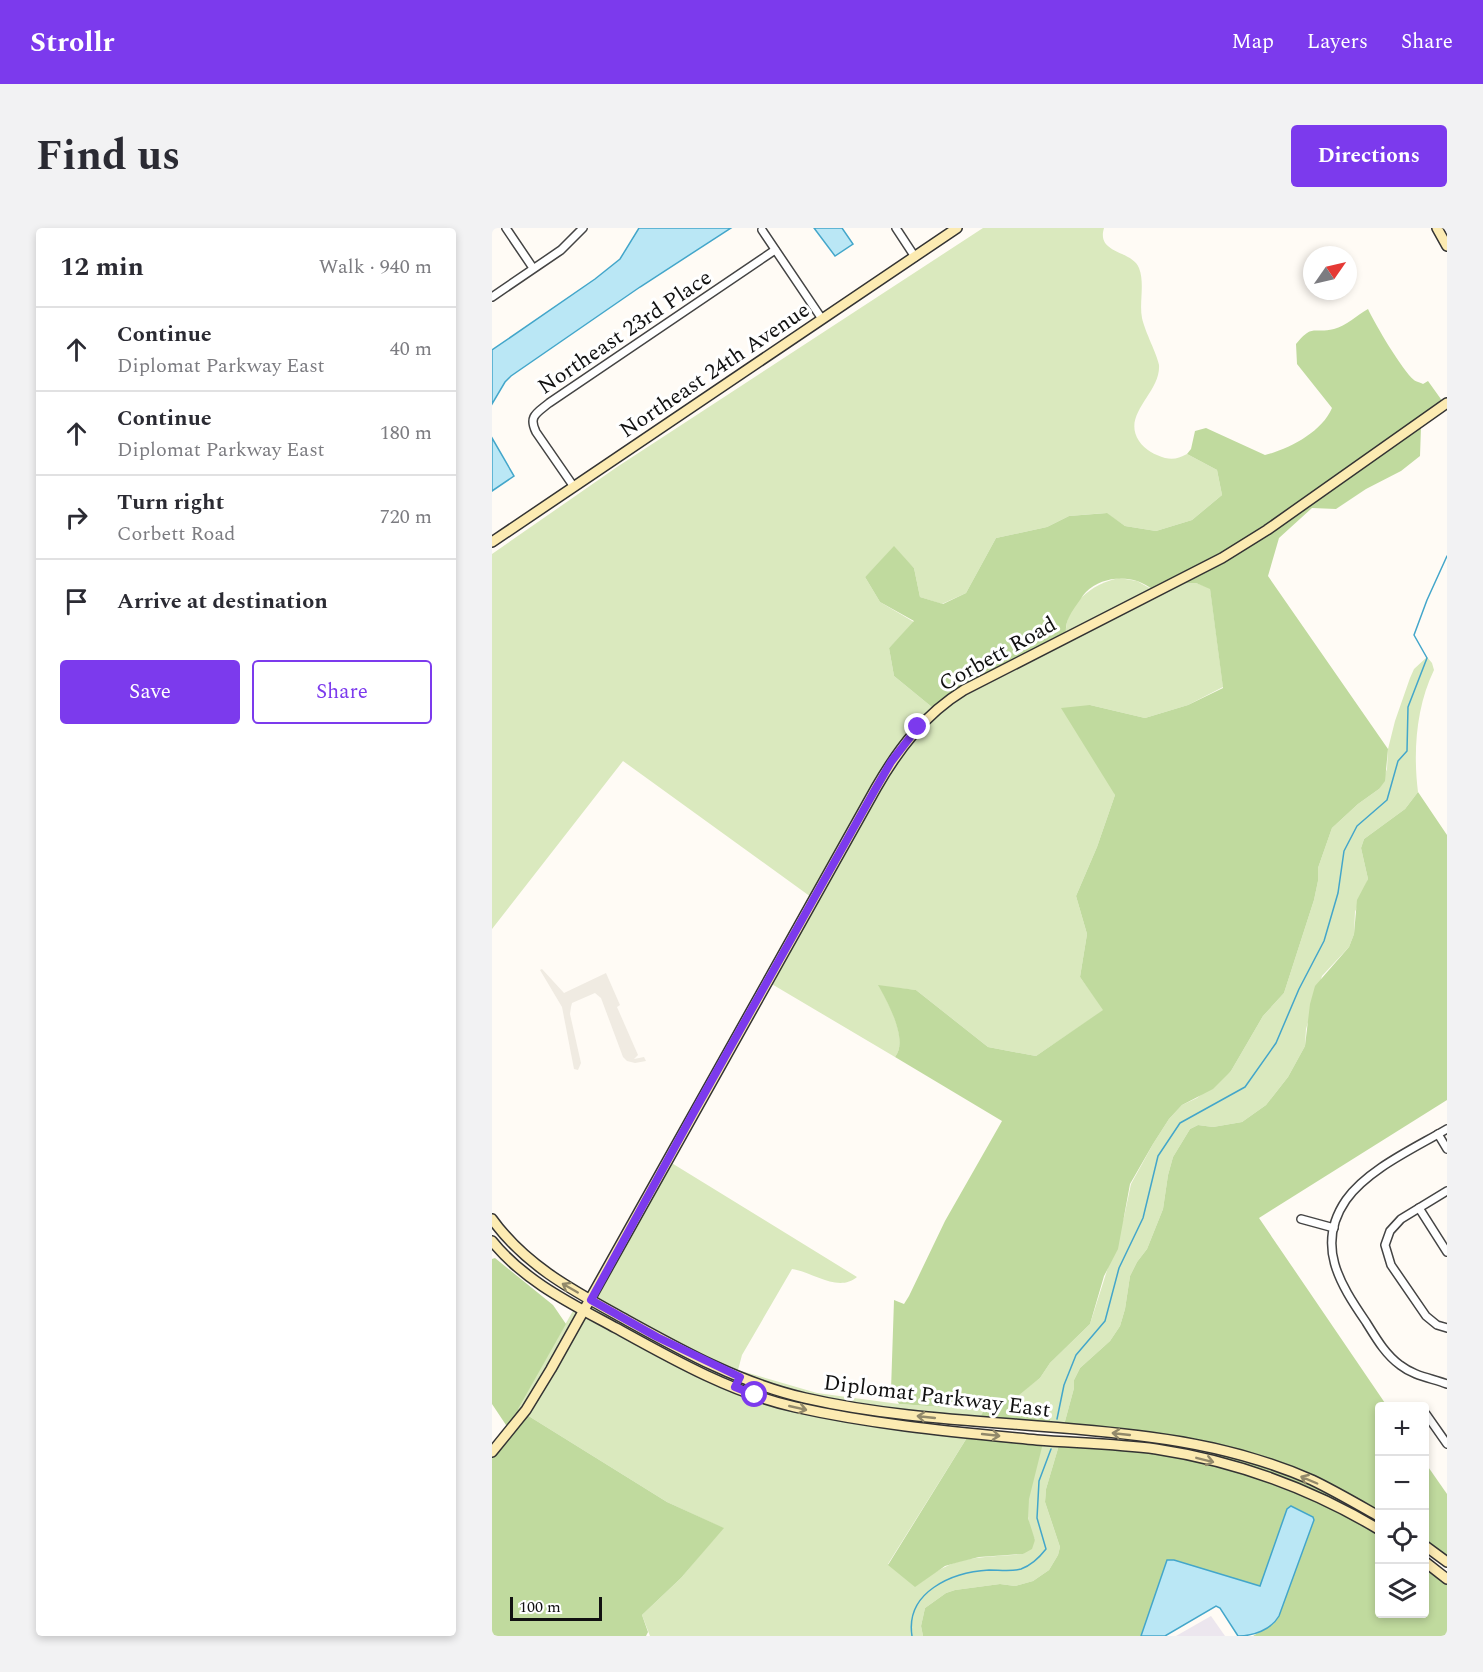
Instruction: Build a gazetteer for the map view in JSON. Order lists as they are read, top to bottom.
{
  "streets": {
    "street": [
      "Northeast 23rd Place",
      "Northeast 24th Avenue",
      "Corbett Road",
      "Diplomat Parkway East"
    ]
  },
  "crossings": [
    ["Northeast 23rd Place", "Northeast 24th Avenue"],
    ["Corbett Road", "Diplomat Parkway East"]
  ],
  "scale_bar": "100 m",
  "north": "top right",
  "page": {
    "header": "Strollr",
    "nav": ["Map", "Layers", "Share"],
    "title": "Find us",
    "buttons": [
      "Directions",
      ["Save", "Share"]
    ],
    "heading": ["12 min", "Walk · 940 m"],
    "list": [
      ["Continue", "Diplomat Parkway East", "40 m"],
      ["Continue", "Diplomat Parkway East", "180 m"],
      ["Turn right", "Corbett Road", "720 m"],
      "Arrive at destination"
    ],
    "map_buttons": ["+", "−"],
    "scale": "100 m"
  }
}
